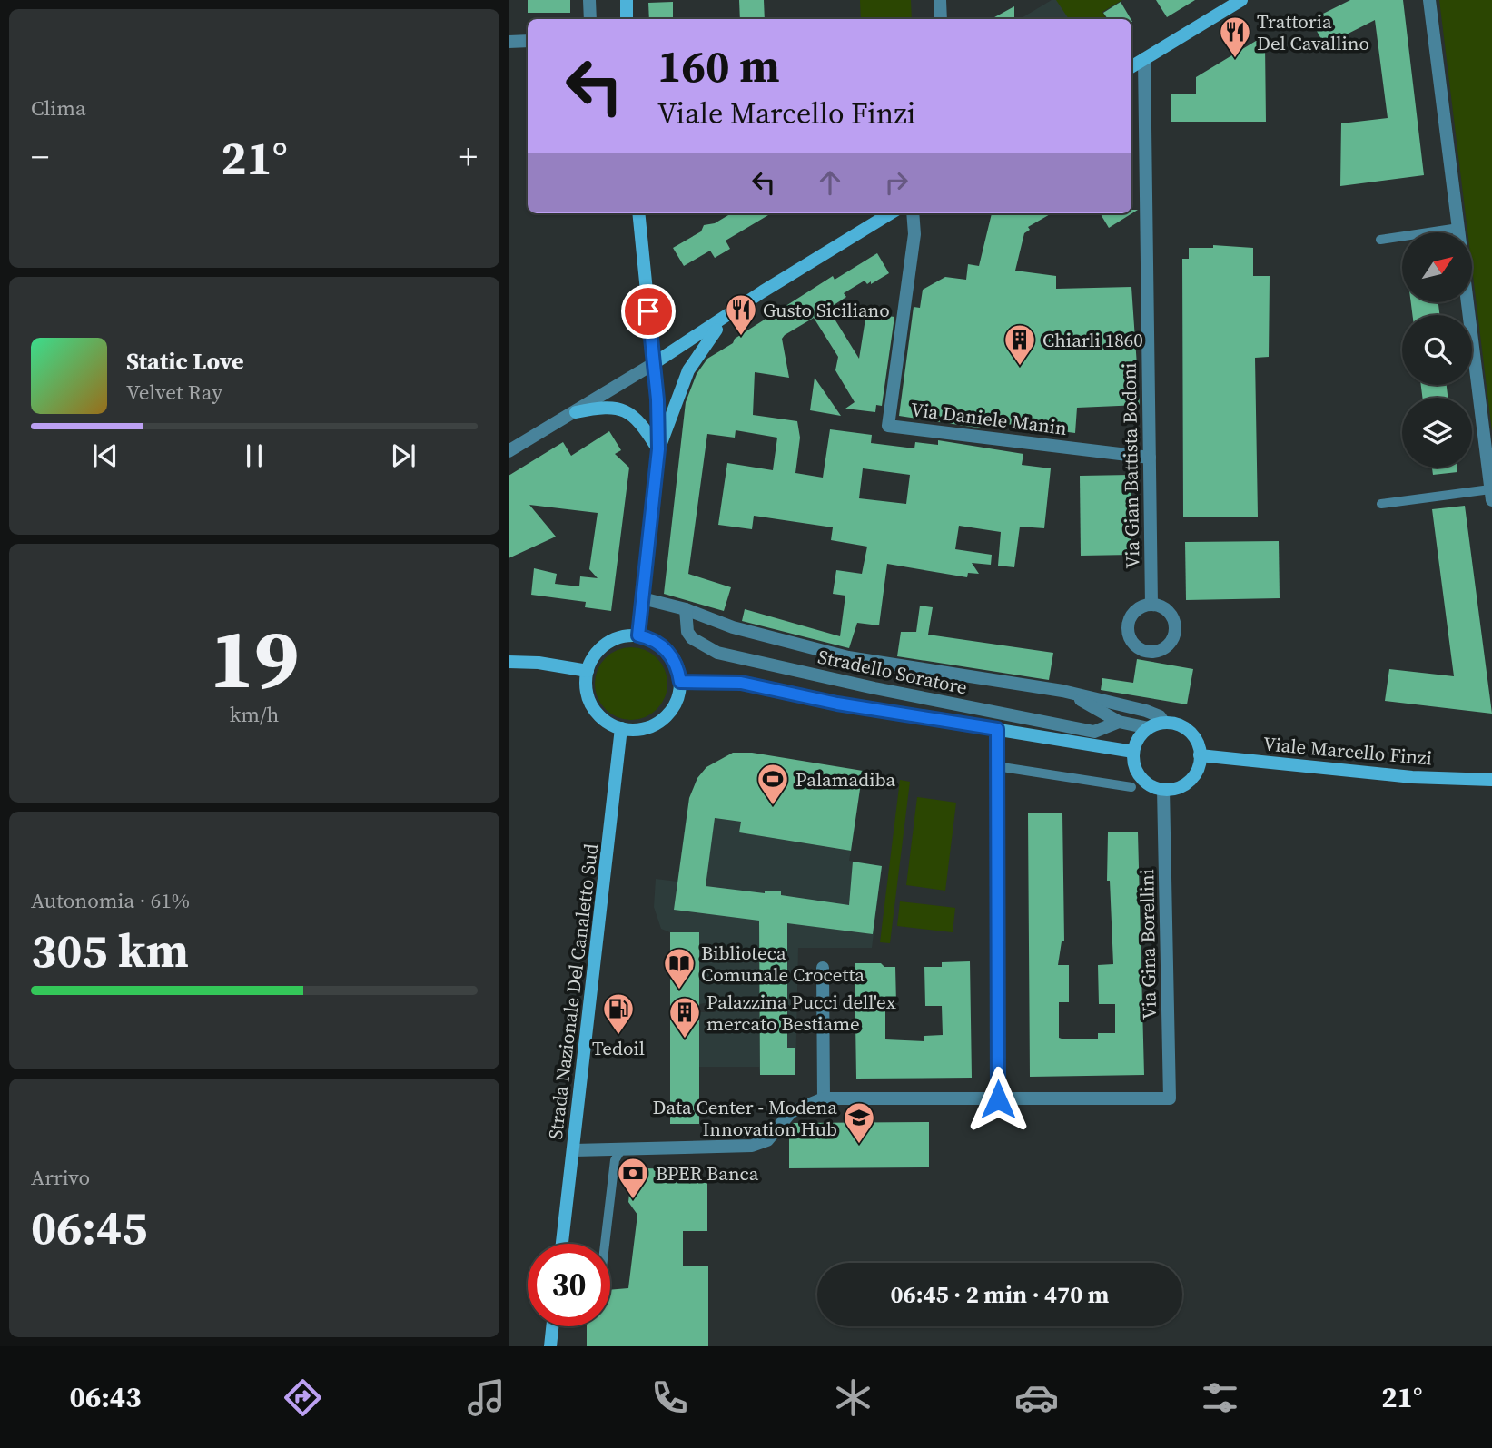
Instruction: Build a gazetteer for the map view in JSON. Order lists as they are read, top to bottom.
{
  "streets": {
    "main road": ["Viale Marcello Finzi", "Strada Nazionale Del Canaletto Sud"],
    "street": [
      "Via Daniele Manin",
      "Via Gian Battista Bodoni",
      "Stradello Soratore",
      "Via Gina Borellini"
    ]
  },
  "crossings": [
    ["Via Daniele Manin", "Via Gian Battista Bodoni"],
    ["Stradello Soratore", "Viale Marcello Finzi"],
    ["Stradello Soratore", "Via Gina Borellini"],
    ["Viale Marcello Finzi", "Via Gina Borellini"]
  ],
  "places": {
    "restaurant": ["Trattoria Del Cavallino", "Gusto Siciliano"],
    "building": ["Chiarli 1860", "Palazzina Pucci dell'ex mercato Bestiame"],
    "sports": ["Palamadiba"],
    "library": ["Biblioteca Comunale Crocetta"],
    "fuel station": ["Tedoil"],
    "school or university": ["Data Center - Modena Innovation Hub"],
    "bank": ["BPER Banca"]
  },
  "north": "top right",
  "page": {
    "tile": [
      "Clima",
      ["19", "km/h"],
      ["Autonomia · 61%", "305 km"],
      ["Arrivo", "06:45"]
    ],
    "turn": ["160 m", "Viale Marcello Finzi"],
    "heat": ["−", "21°", "+"],
    "song": ["Static Love", "Velvet Ray"],
    "limit": "30",
    "trip": "06:45 · 2 min · 470 m",
    "tabs": ["06:43", "21°"]
  }
}
